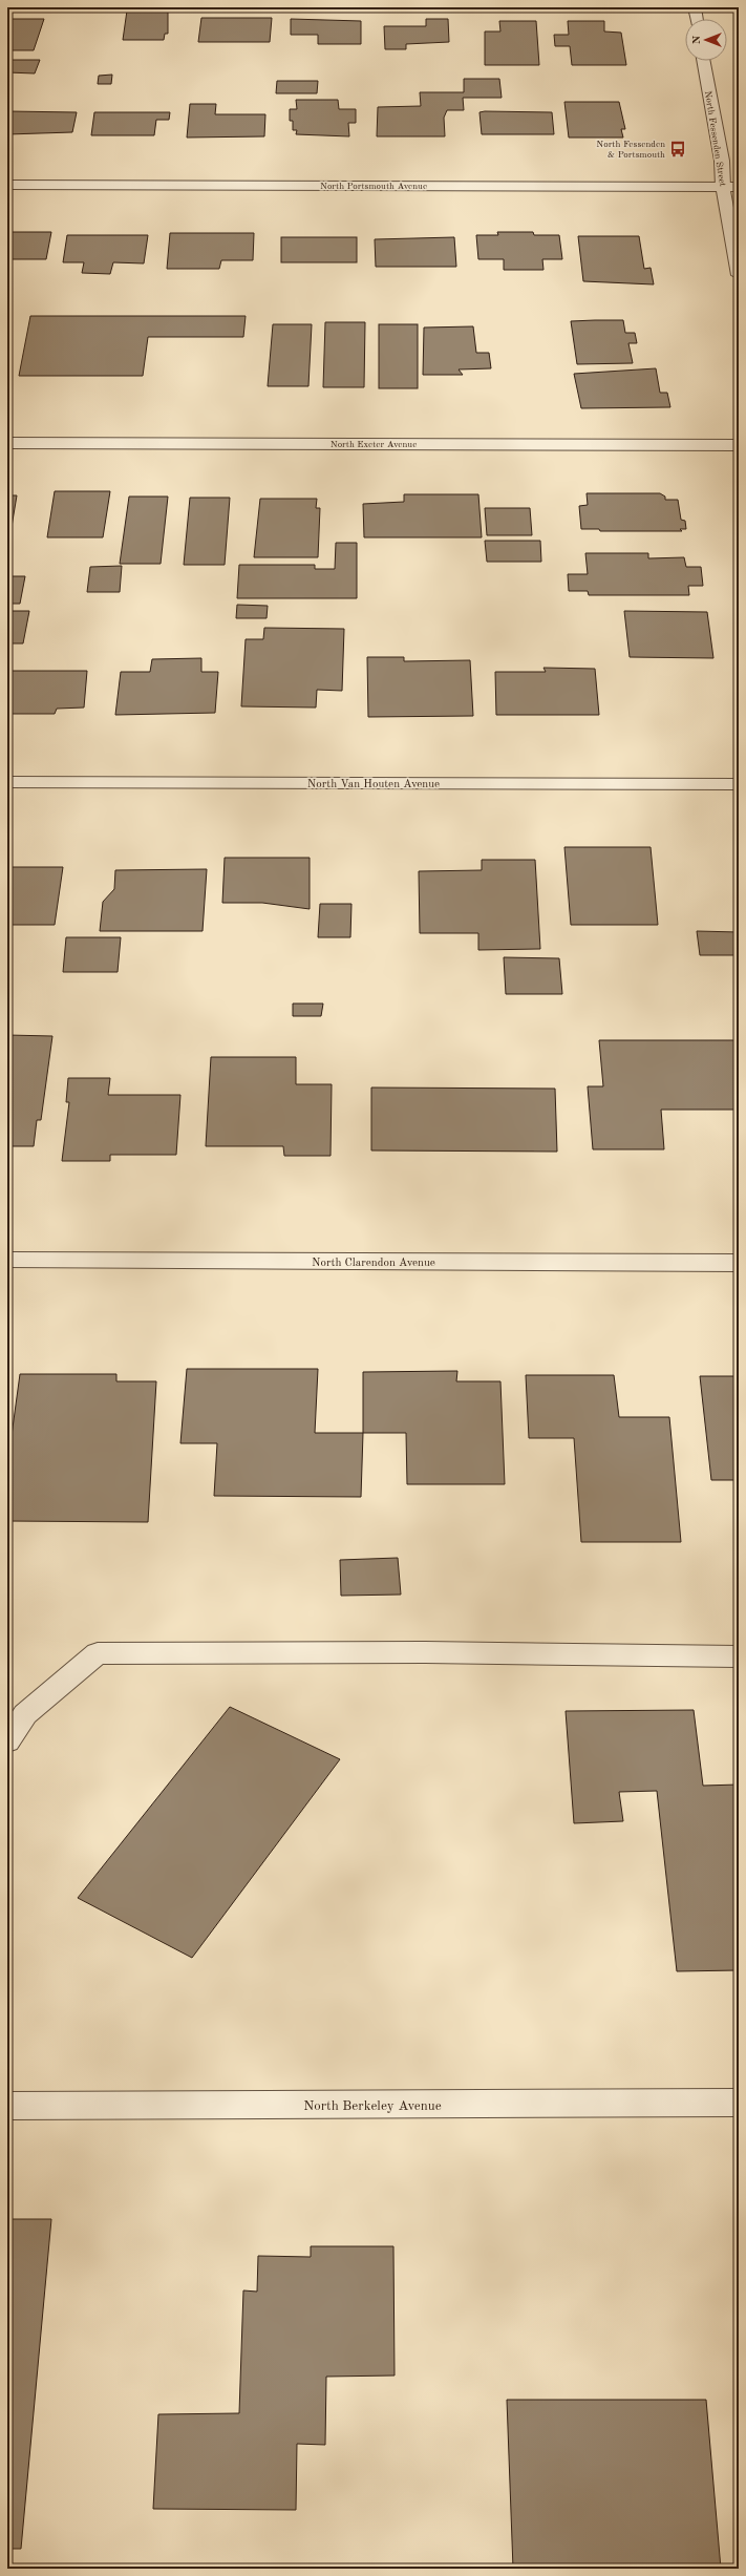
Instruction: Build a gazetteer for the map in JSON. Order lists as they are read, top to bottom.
{
  "streets": {
    "street": [
      "North Fessenden Street",
      "North Portsmouth Avenue",
      "North Exeter Avenue",
      "North Van Houten Avenue",
      "North Clarendon Avenue",
      "North Berkeley Avenue"
    ]
  },
  "crossings": [
    ["North Fessenden Street", "North Portsmouth Avenue"]
  ],
  "places": {
    "bus stop": ["North Fessenden & Portsmouth"]
  },
  "north": "left"
}
